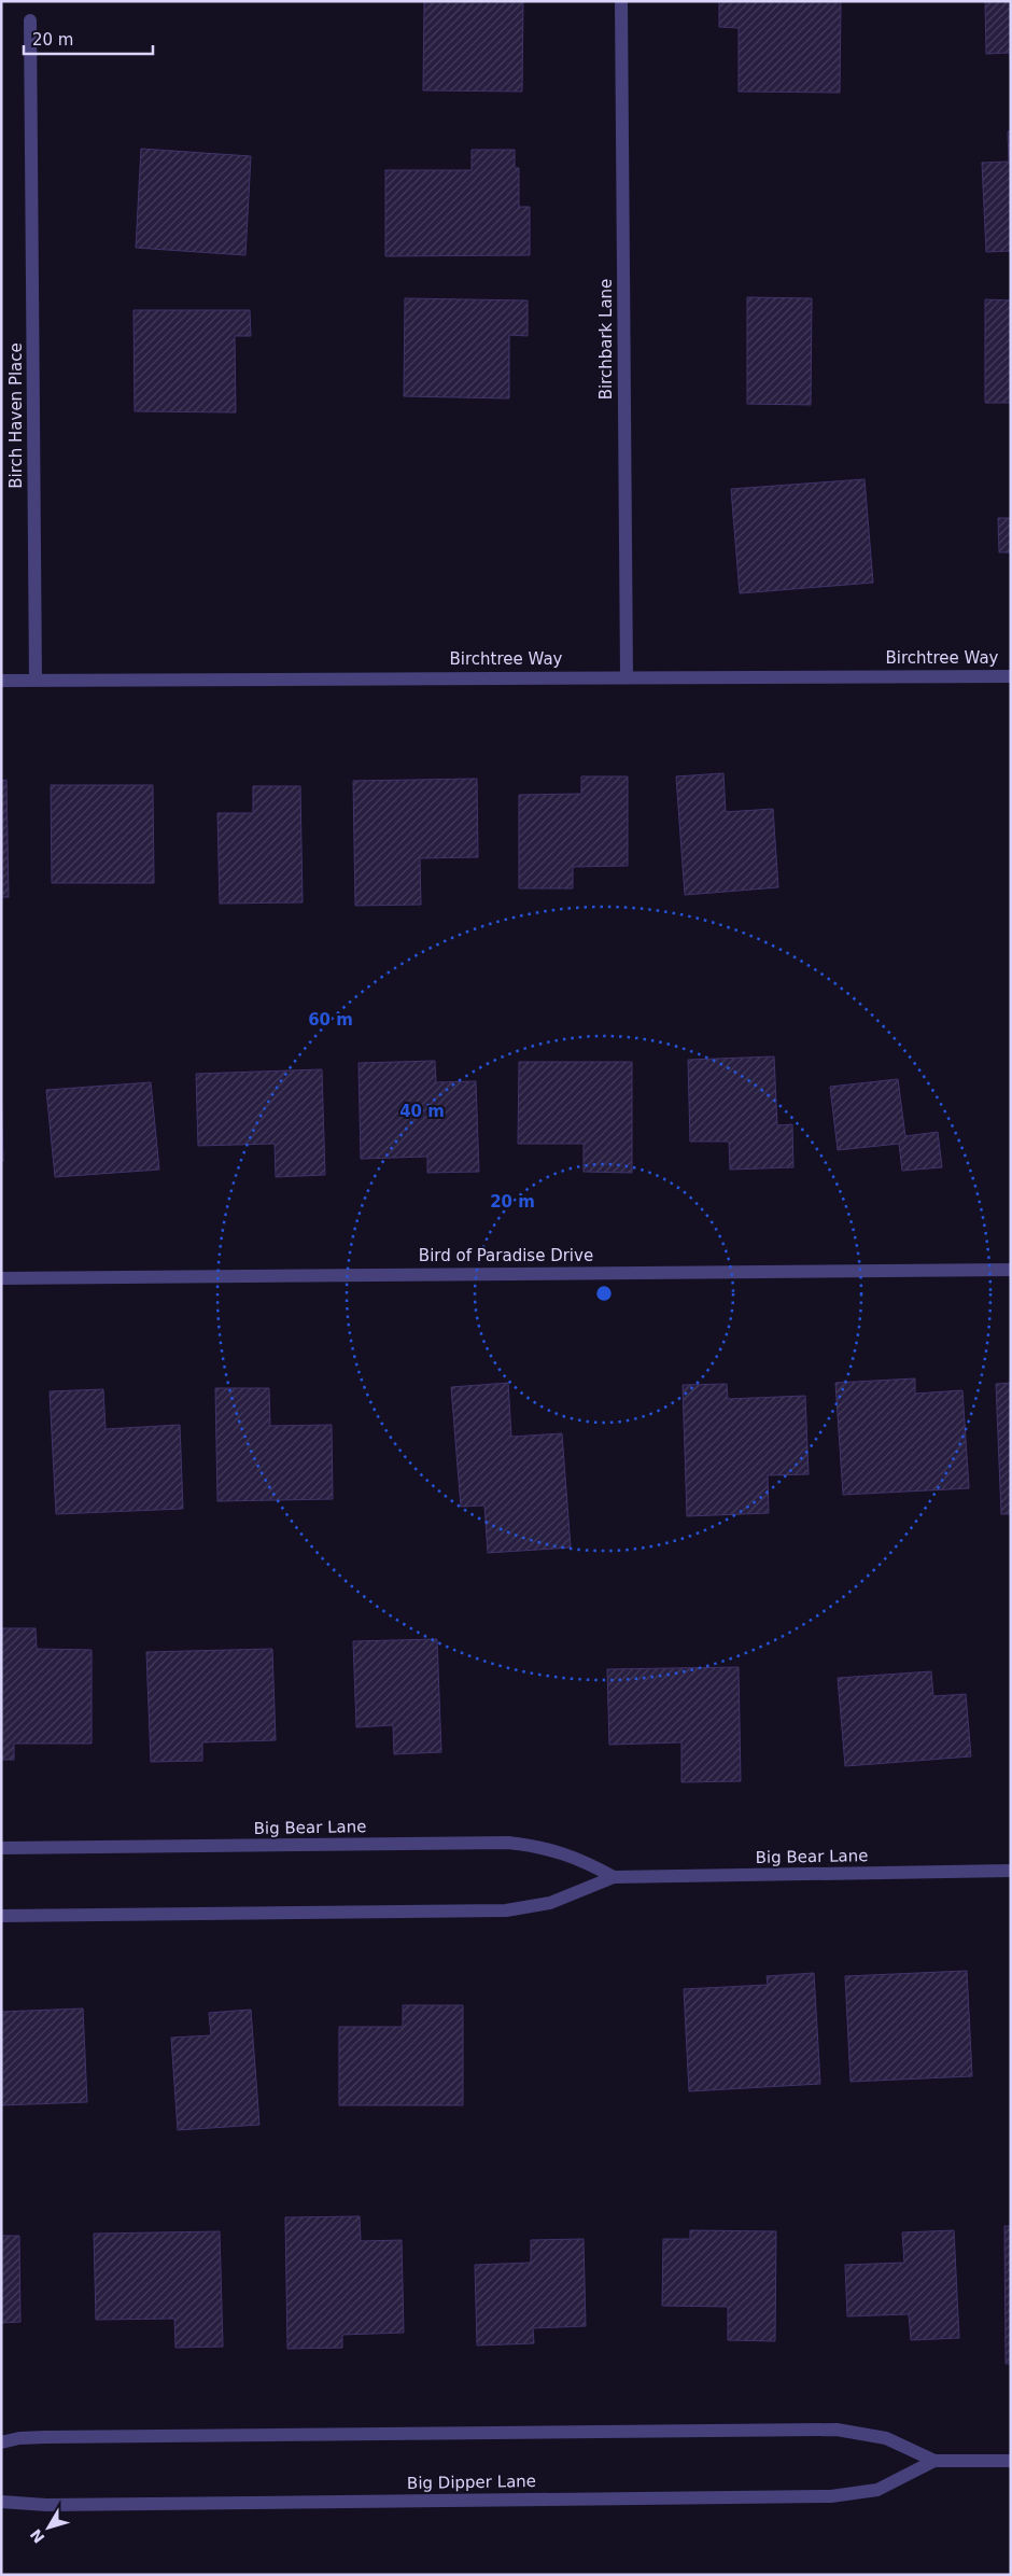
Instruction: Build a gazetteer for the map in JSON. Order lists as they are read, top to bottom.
{
  "streets": {
    "street": [
      "Birchbark Lane",
      "Birch Haven Place",
      "Birchtree Way",
      "Bird of Paradise Drive",
      "Big Bear Lane",
      "Big Dipper Lane"
    ]
  },
  "crossings": [
    ["Birchbark Lane", "Birchtree Way"],
    ["Birch Haven Place", "Birchtree Way"]
  ],
  "scale_bar": "20 m",
  "north": "bottom left",
  "rings": ["60 m", "40 m", "20 m"]
}
